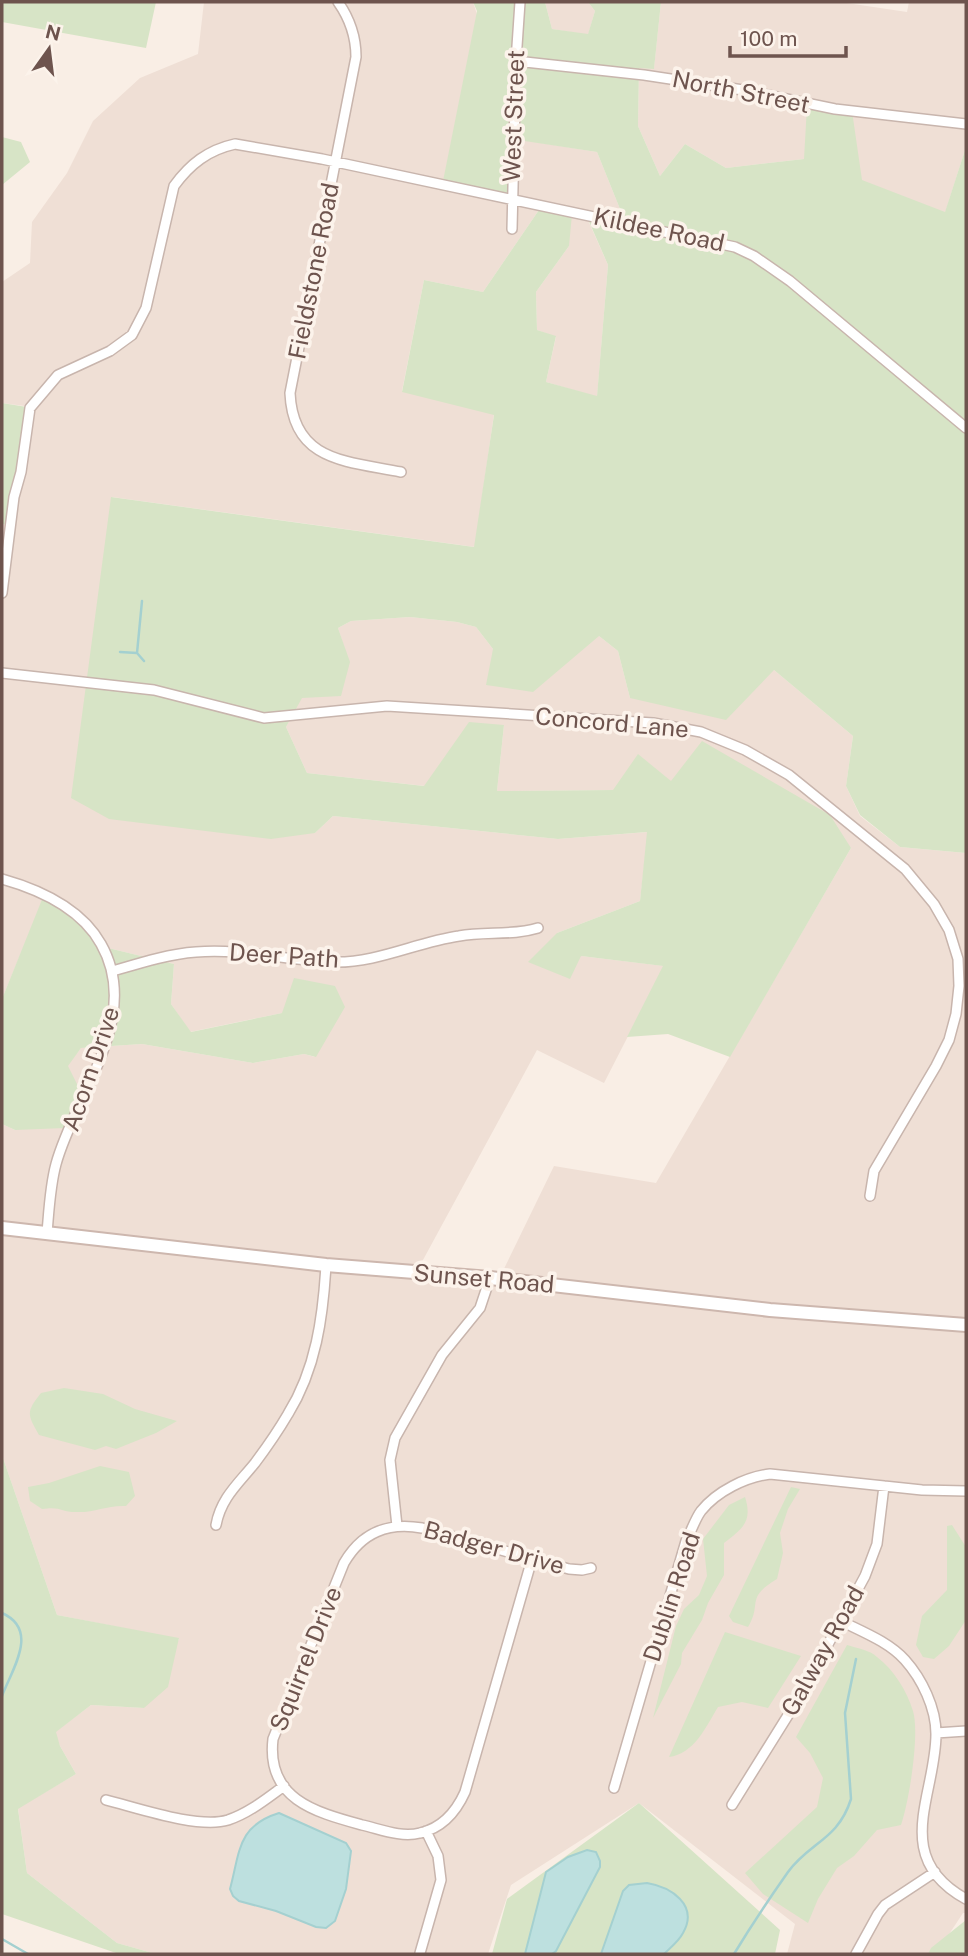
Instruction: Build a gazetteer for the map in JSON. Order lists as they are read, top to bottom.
{
  "streets": {
    "street": [
      "North Street",
      "West Street",
      "Kildee Road",
      "Fieldstone Road",
      "Concord Lane",
      "Deer Path",
      "Acorn Drive",
      "Sunset Road",
      "Badger Drive",
      "Dublin Road",
      "Galway Road",
      "Squirrel Drive"
    ]
  },
  "crossings": [
    ["North Street", "West Street"],
    ["West Street", "Kildee Road"],
    ["Kildee Road", "Fieldstone Road"],
    ["Deer Path", "Acorn Drive"],
    ["Acorn Drive", "Sunset Road"],
    ["Badger Drive", "Squirrel Drive"],
    ["Dublin Road", "Galway Road"]
  ],
  "scale_bar": "100 m",
  "north": "top"
}
